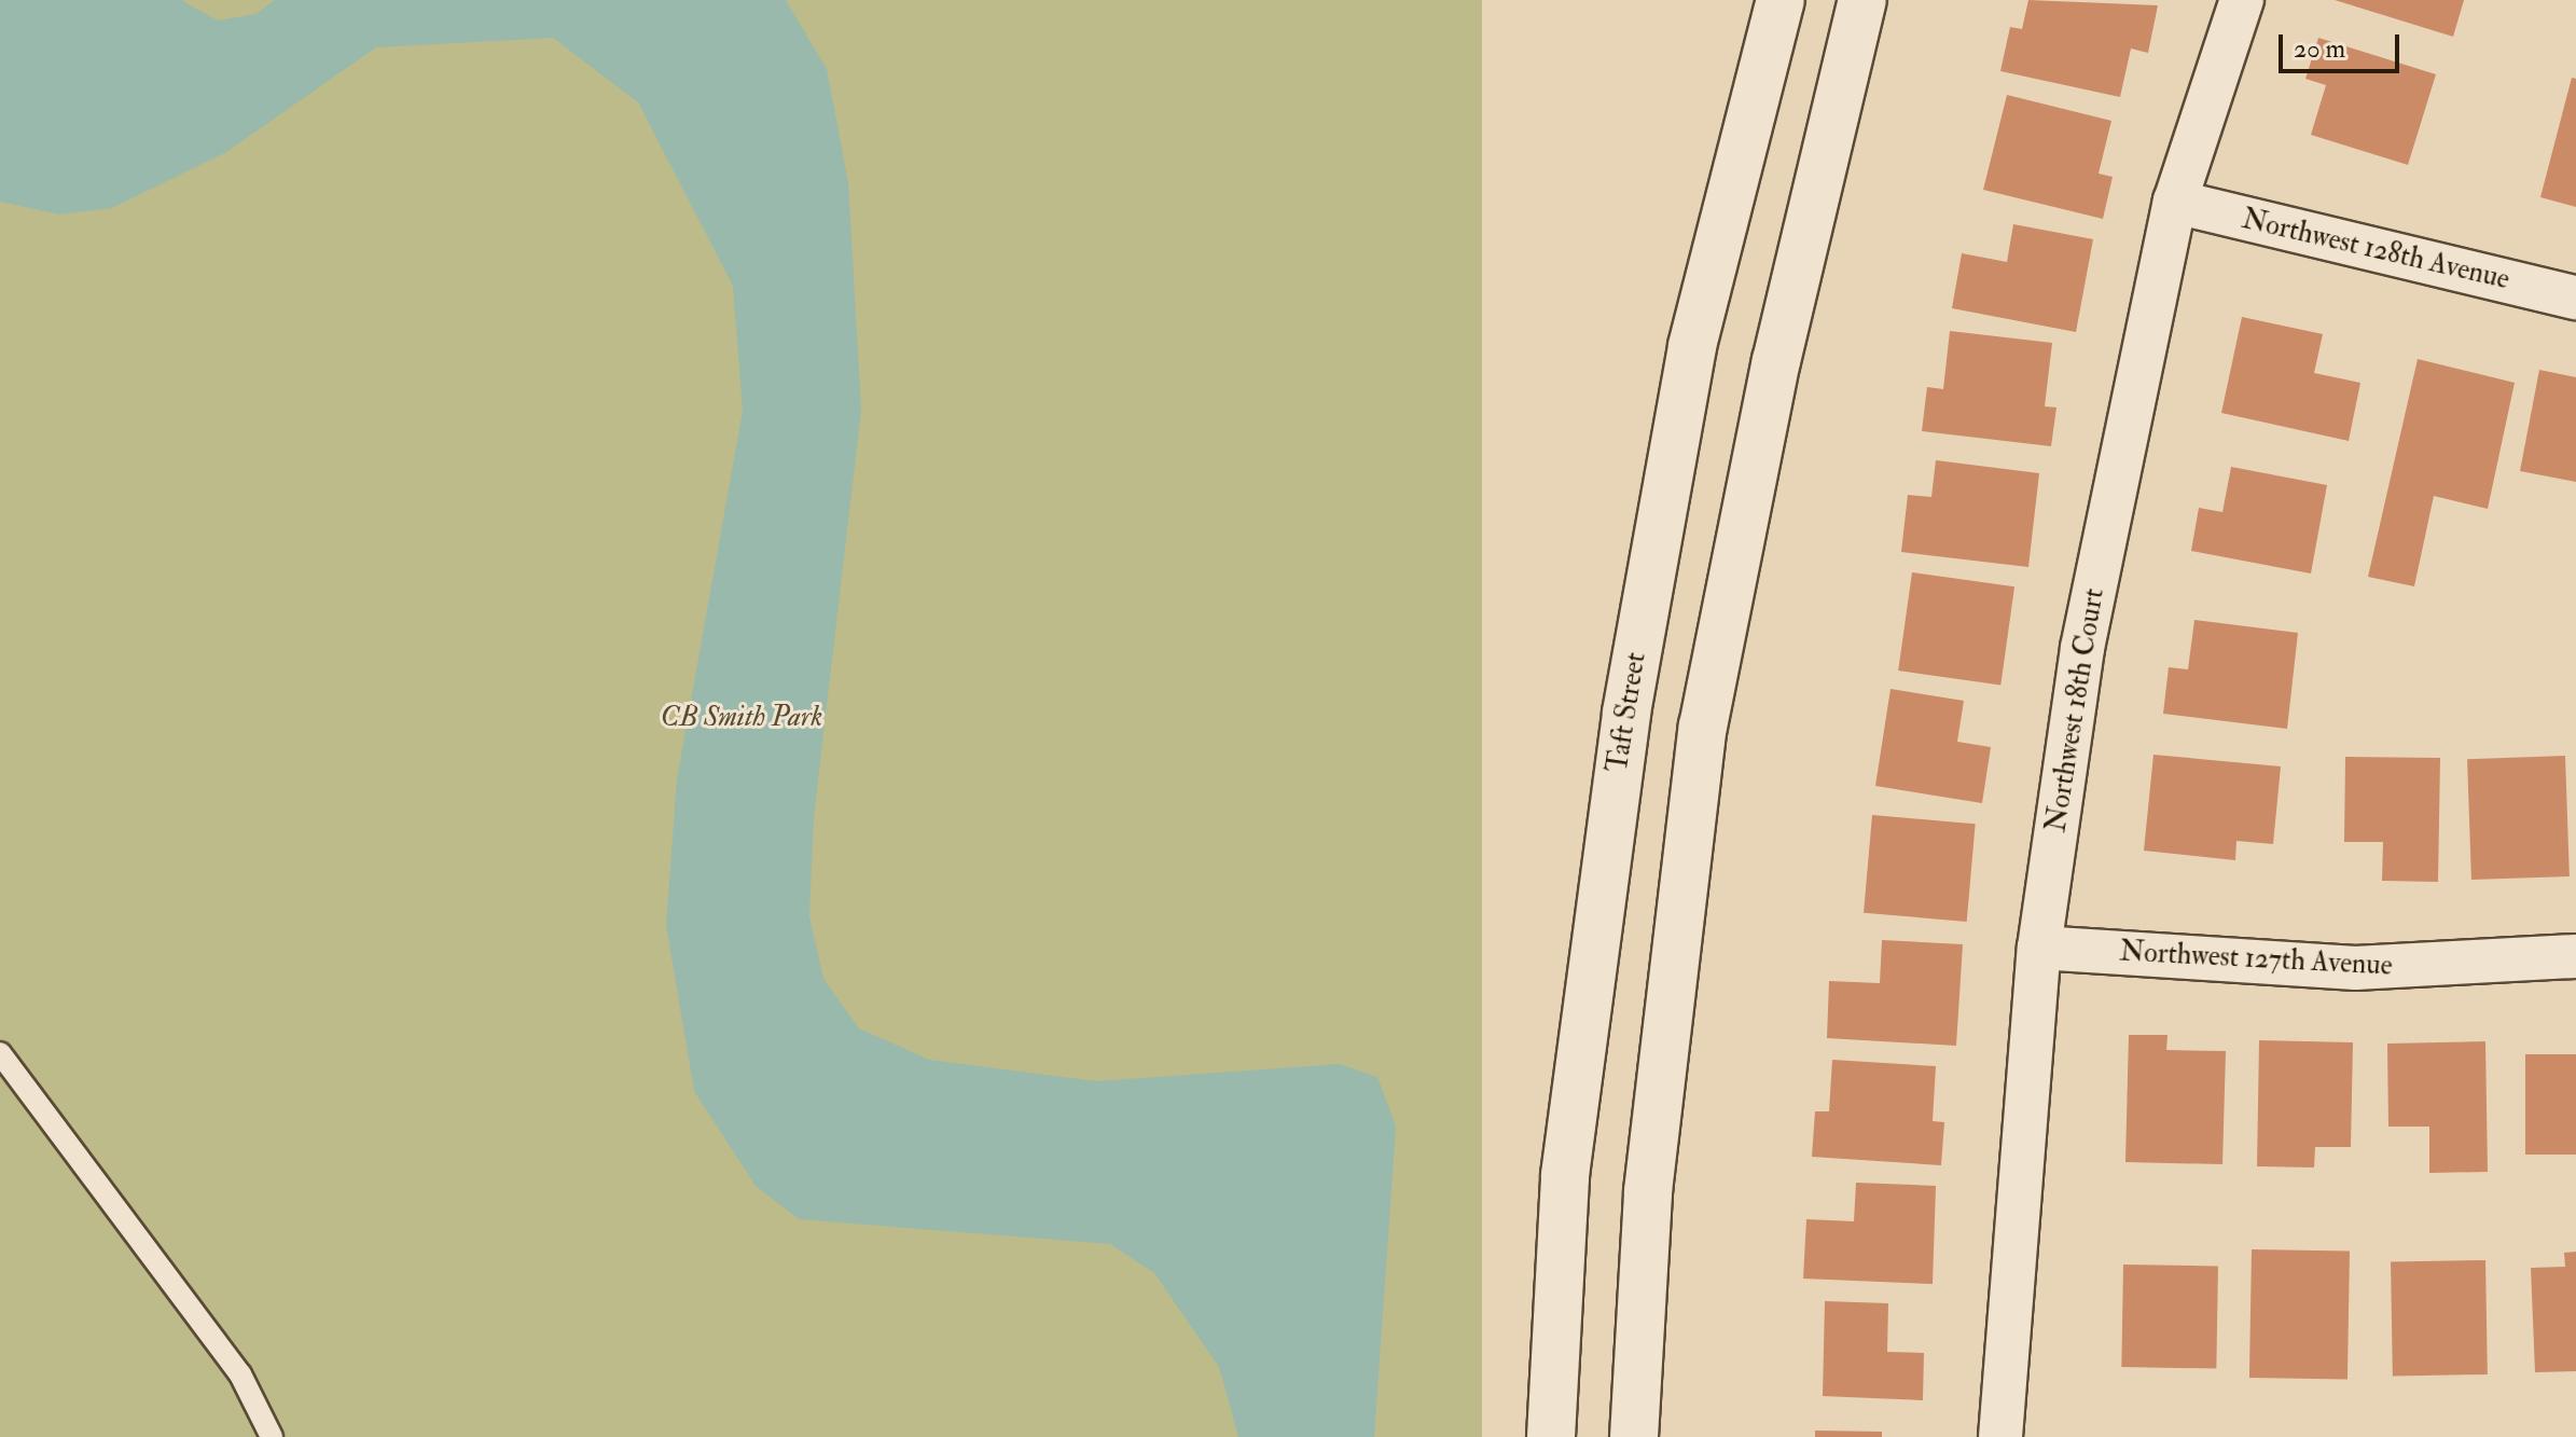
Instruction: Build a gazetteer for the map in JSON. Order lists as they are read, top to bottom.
{
  "streets": {
    "street": [
      "Northwest 128th Avenue",
      "Northwest 18th Court",
      "Taft Street",
      "Northwest 127th Avenue"
    ]
  },
  "crossings": [
    ["Northwest 128th Avenue", "Northwest 18th Court"],
    ["Northwest 18th Court", "Northwest 127th Avenue"]
  ],
  "parks": ["CB Smith Park"],
  "scale_bar": "20 m"
}
